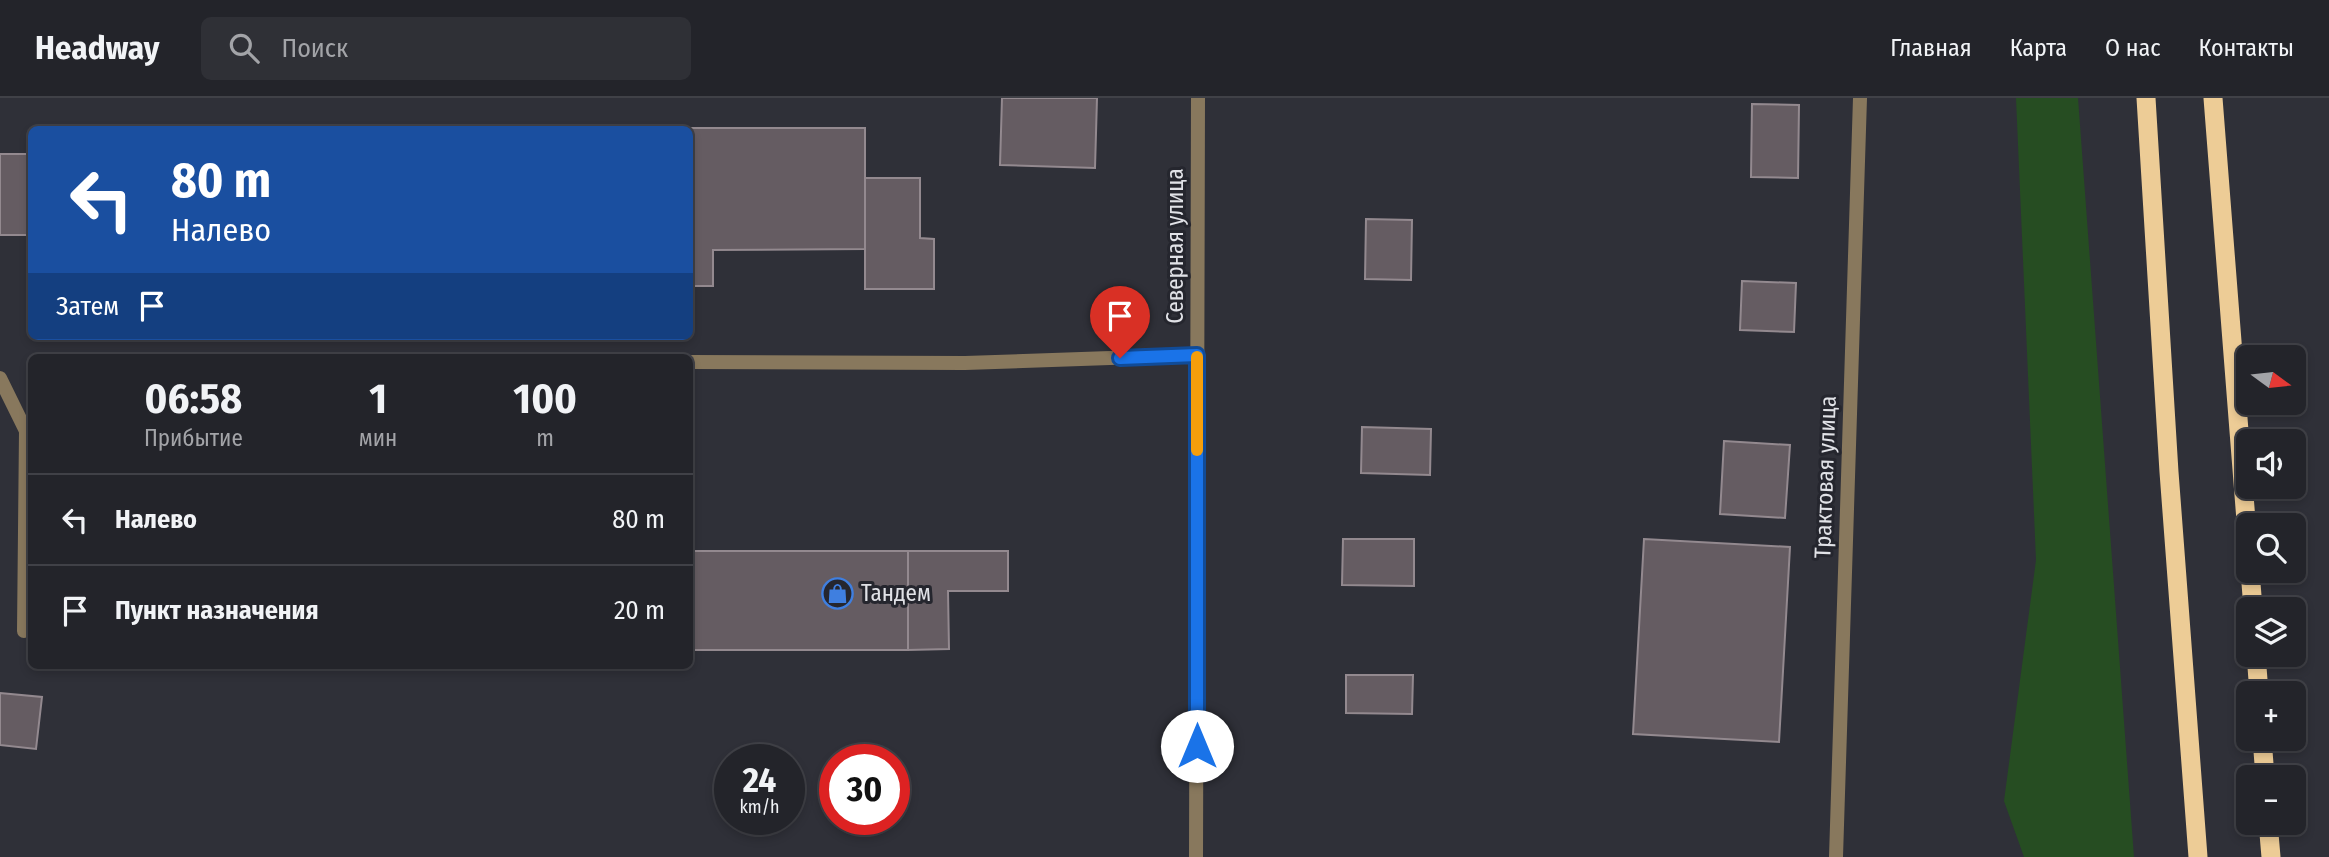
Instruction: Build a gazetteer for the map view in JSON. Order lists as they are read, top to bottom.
{
  "streets": {
    "street": ["Северная улица", "Трактовая улица"]
  },
  "places": {
    "shop": ["Тандем"]
  },
  "north": "right",
  "page": {
    "header": "Headway",
    "search": "Поиск",
    "nav": [
      "Главная",
      "Карта",
      "О нас",
      "Контакты"
    ],
    "turn": ["80 m", "Налево"],
    "then": "Затем",
    "map_buttons": ["+", "−"],
    "eta": [
      "06:58",
      "Прибытие",
      "1",
      "мин",
      "100",
      "m"
    ],
    "list": [
      {
        "name": "Налево",
        "value": "80 m"
      },
      {
        "name": "Пункт назначения",
        "value": "20 m"
      }
    ],
    "speed": "24 km/h",
    "limit": "30"
  }
}
